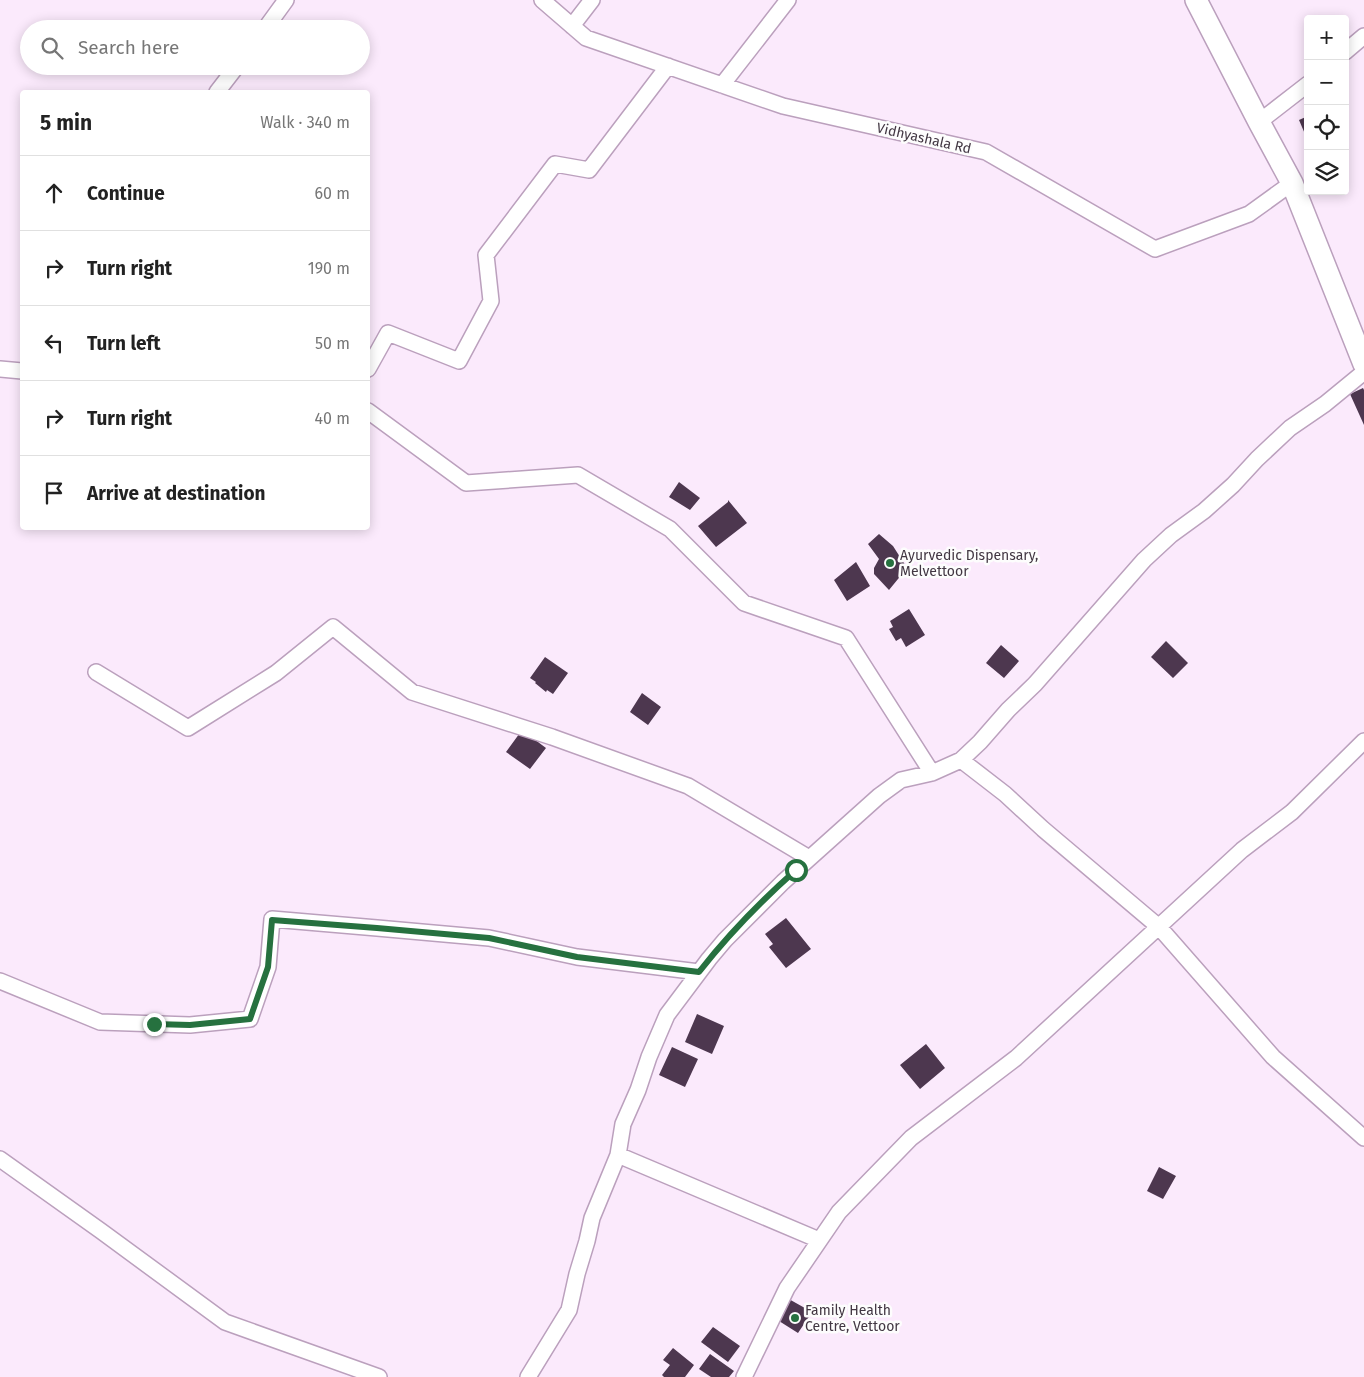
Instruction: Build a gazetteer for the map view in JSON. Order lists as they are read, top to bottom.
{
  "streets": {
    "street": ["Vidhyashala Rd"]
  },
  "places": ["Ayurvedic Dispensary, Melvettoor", "Family Health Centre, Vettoor"],
  "page": {
    "map_buttons": ["+", "−"],
    "search": "Search here",
    "heading": ["5 min", "Walk · 340 m"],
    "list": [
      ["Continue", "60 m"],
      ["Turn right", "190 m"],
      ["Turn left", "50 m"],
      ["Turn right", "40 m"],
      "Arrive at destination"
    ]
  }
}
